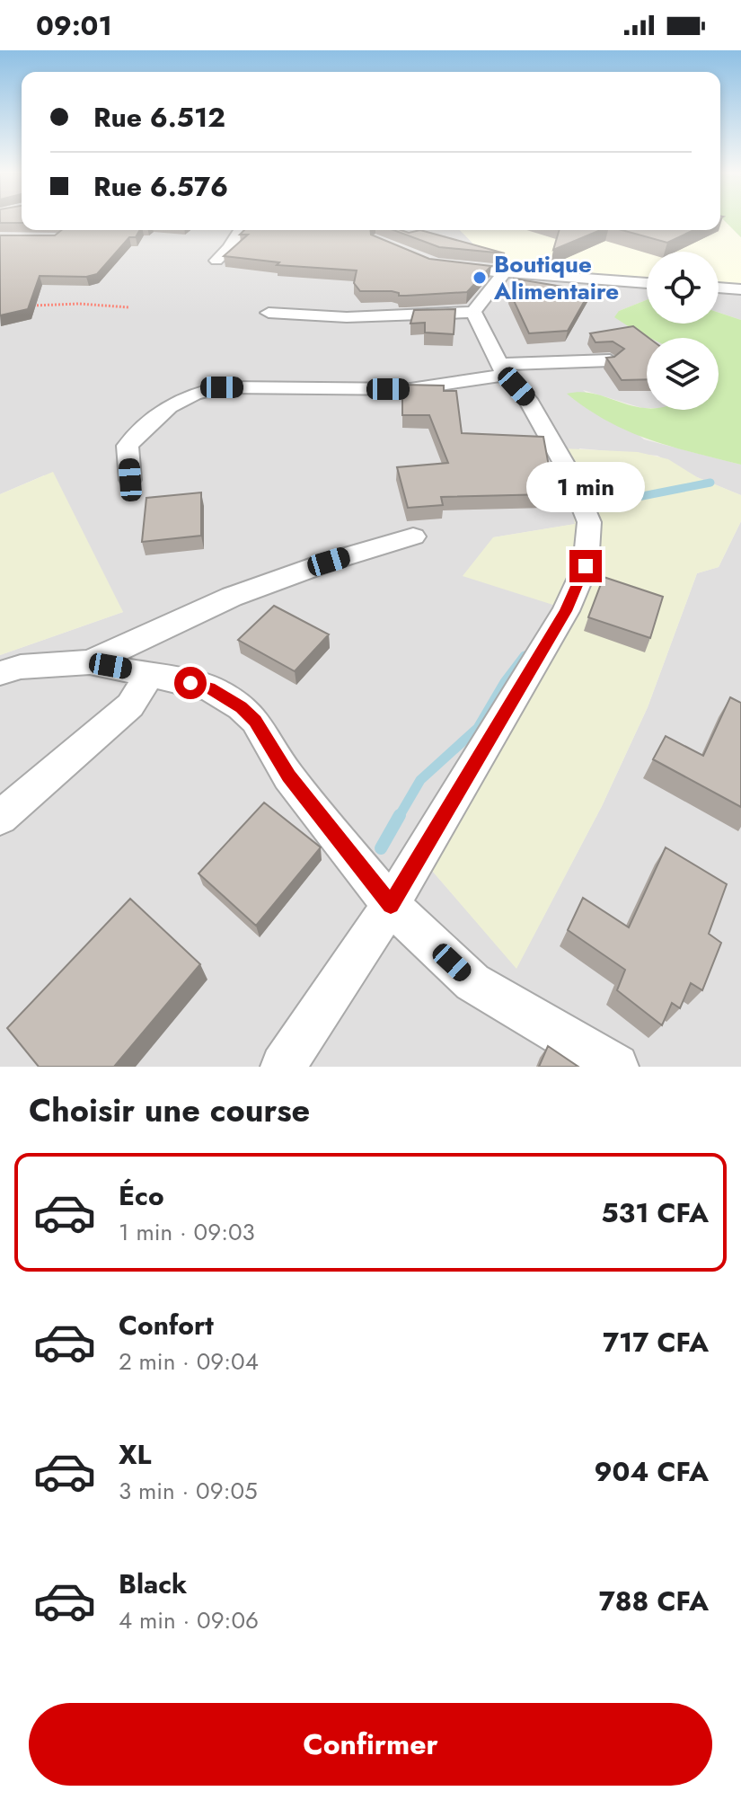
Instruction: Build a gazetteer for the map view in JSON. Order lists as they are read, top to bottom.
{
  "places": ["Boutique Alimentaire"],
  "page": {
    "status": "09:01",
    "banner": ["Rue 6.512", "Rue 6.576"],
    "bubble": "1 min",
    "heading": "Choisir une course",
    "list": [
      {
        "name": "Éco",
        "note": "1 min · 09:03",
        "value": "531 CFA"
      },
      {
        "name": "Confort",
        "note": "2 min · 09:04",
        "value": "717 CFA"
      },
      {
        "name": "XL",
        "note": "3 min · 09:05",
        "value": "904 CFA"
      },
      {
        "name": "Black",
        "note": "4 min · 09:06",
        "value": "788 CFA"
      }
    ],
    "buttons": "Confirmer"
  }
}
